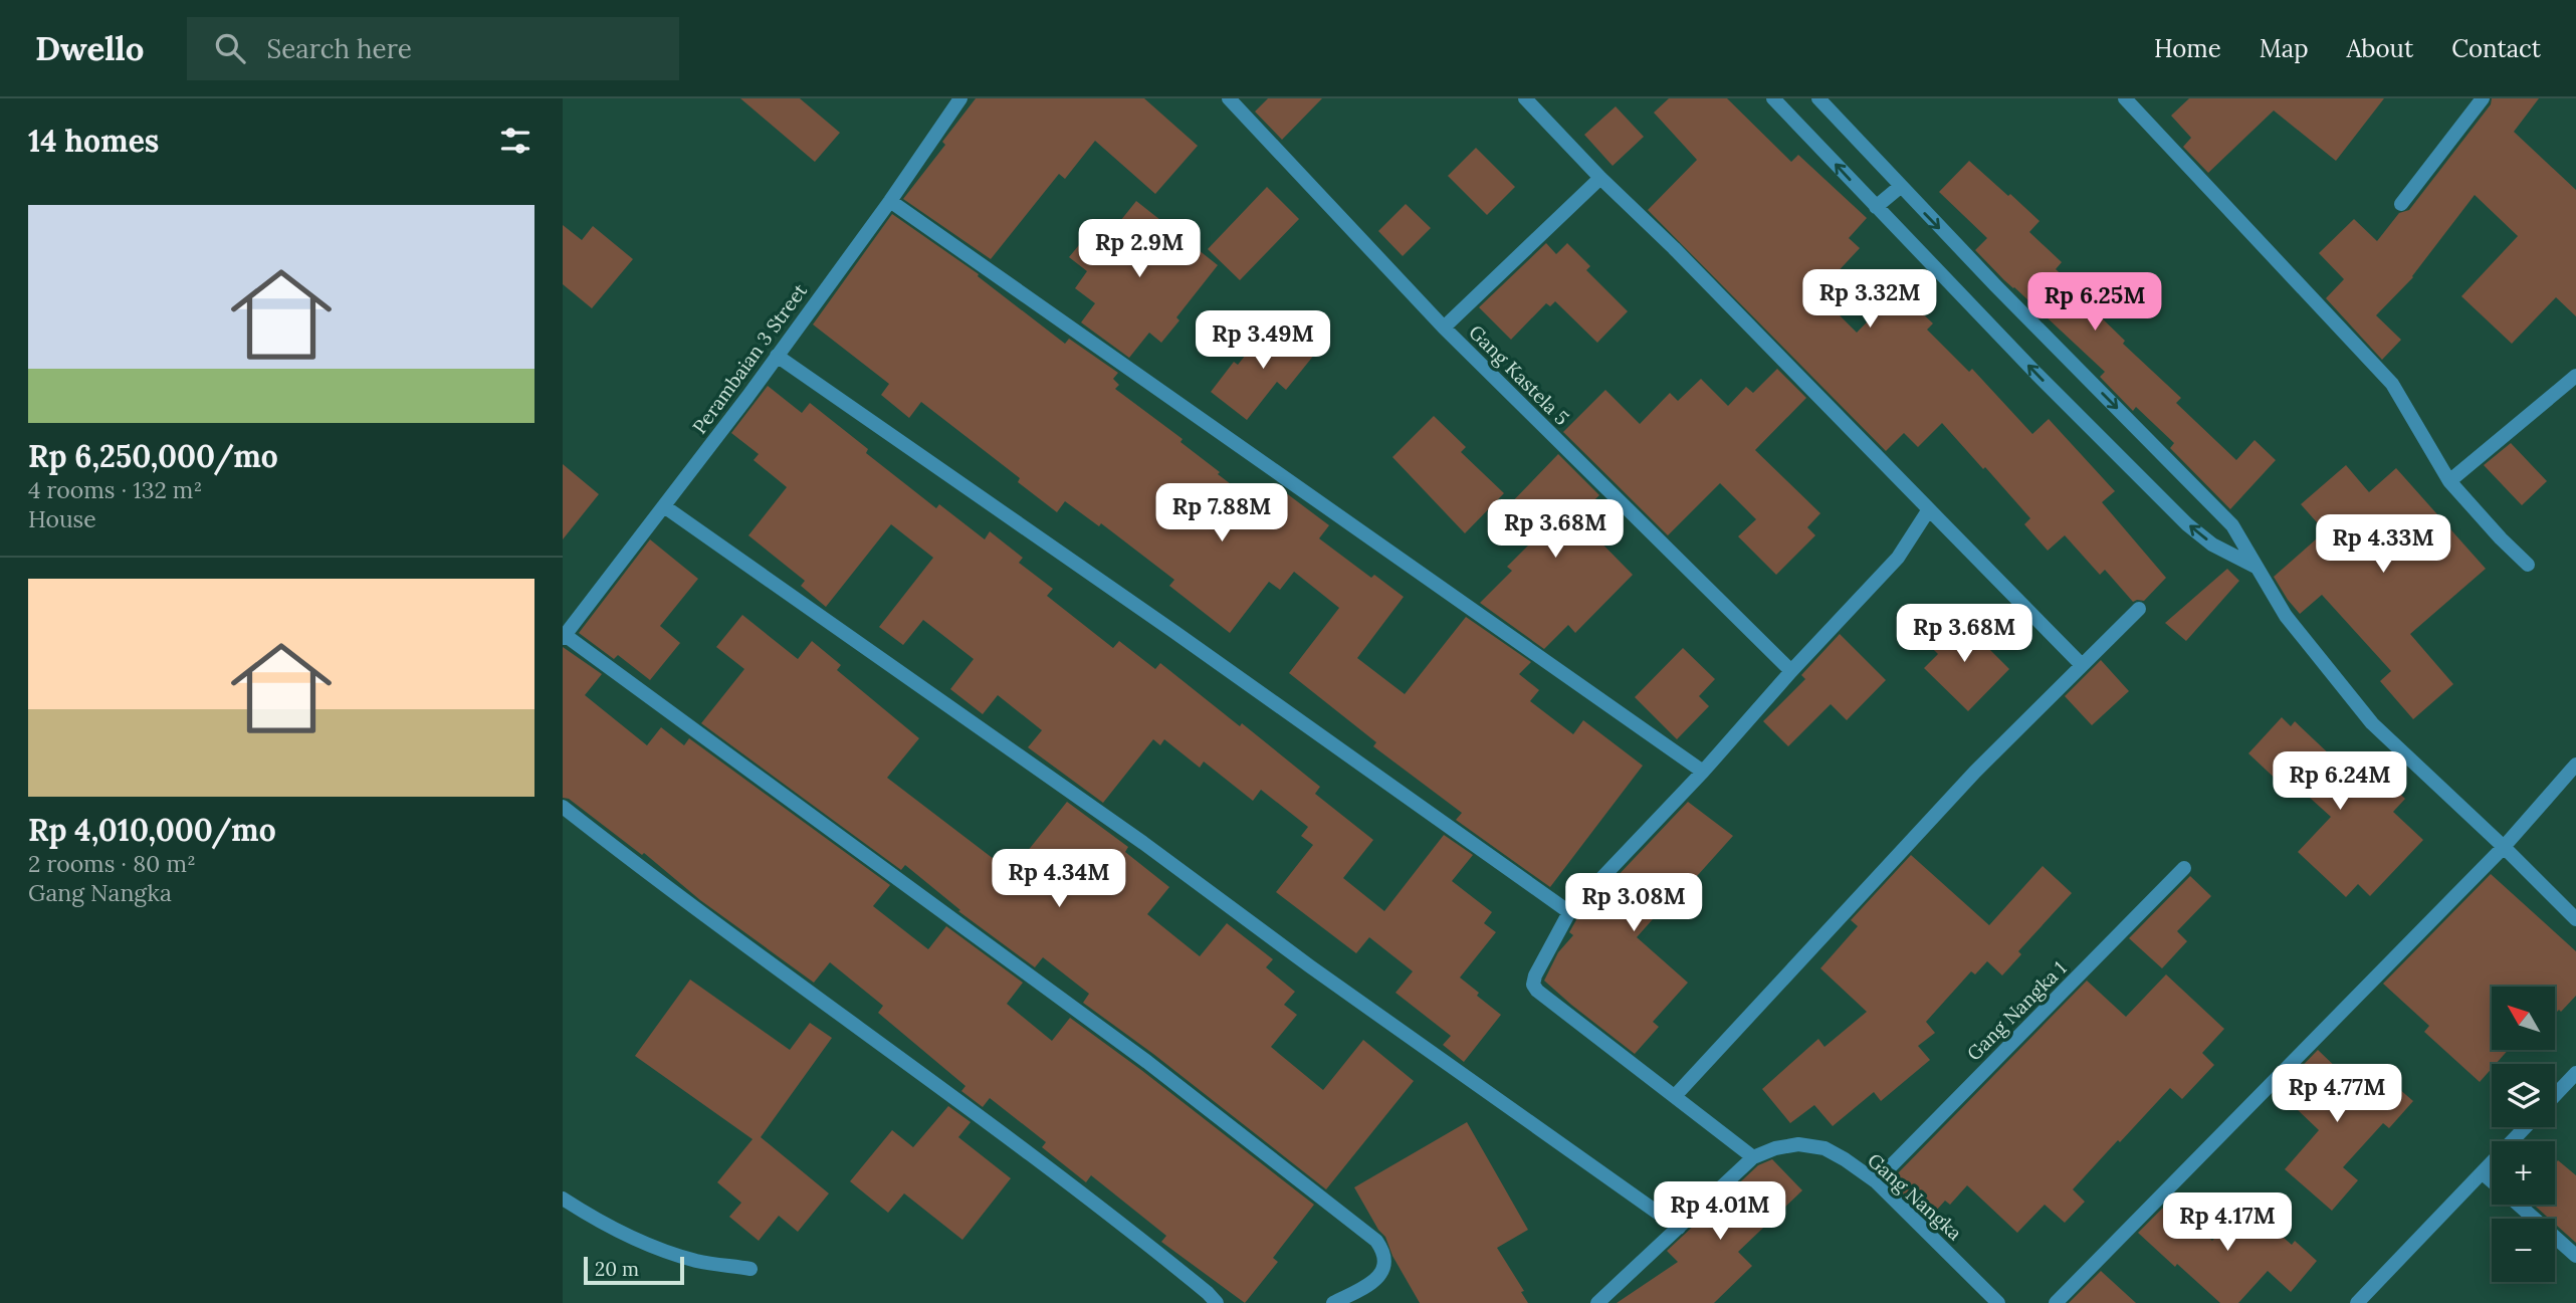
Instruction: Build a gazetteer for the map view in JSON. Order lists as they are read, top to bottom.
{
  "streets": {
    "street": [
      "Perambaian 3 Street",
      "Gang Kastela 5",
      "Gang Nangka 1",
      "Gang Nangka"
    ]
  },
  "crossings": [
    ["Gang Nangka 1", "Gang Nangka"]
  ],
  "scale_bar": "20 m",
  "north": "top left",
  "page": {
    "header": "Dwello",
    "search": "Search here",
    "nav": [
      "Home",
      "Map",
      "About",
      "Contact"
    ],
    "heading": "14 homes",
    "list": [
      {
        "name": "Rp 6,250,000/mo",
        "note": "4 rooms · 132 m² · House"
      },
      {
        "name": "Rp 4,010,000/mo",
        "note": "2 rooms · 80 m² · Gang Nangka"
      }
    ],
    "price": [
      "Rp 2.9M",
      "Rp 3.32M",
      "Rp 6.25M",
      "Rp 3.49M",
      "Rp 7.88M",
      "Rp 3.68M",
      "Rp 4.33M",
      "Rp 3.68M",
      "Rp 6.24M",
      "Rp 4.34M",
      "Rp 3.08M",
      "Rp 4.77M",
      "Rp 4.01M",
      "Rp 4.17M"
    ],
    "map_buttons": ["+", "−"],
    "scale": "20 m"
  }
}
